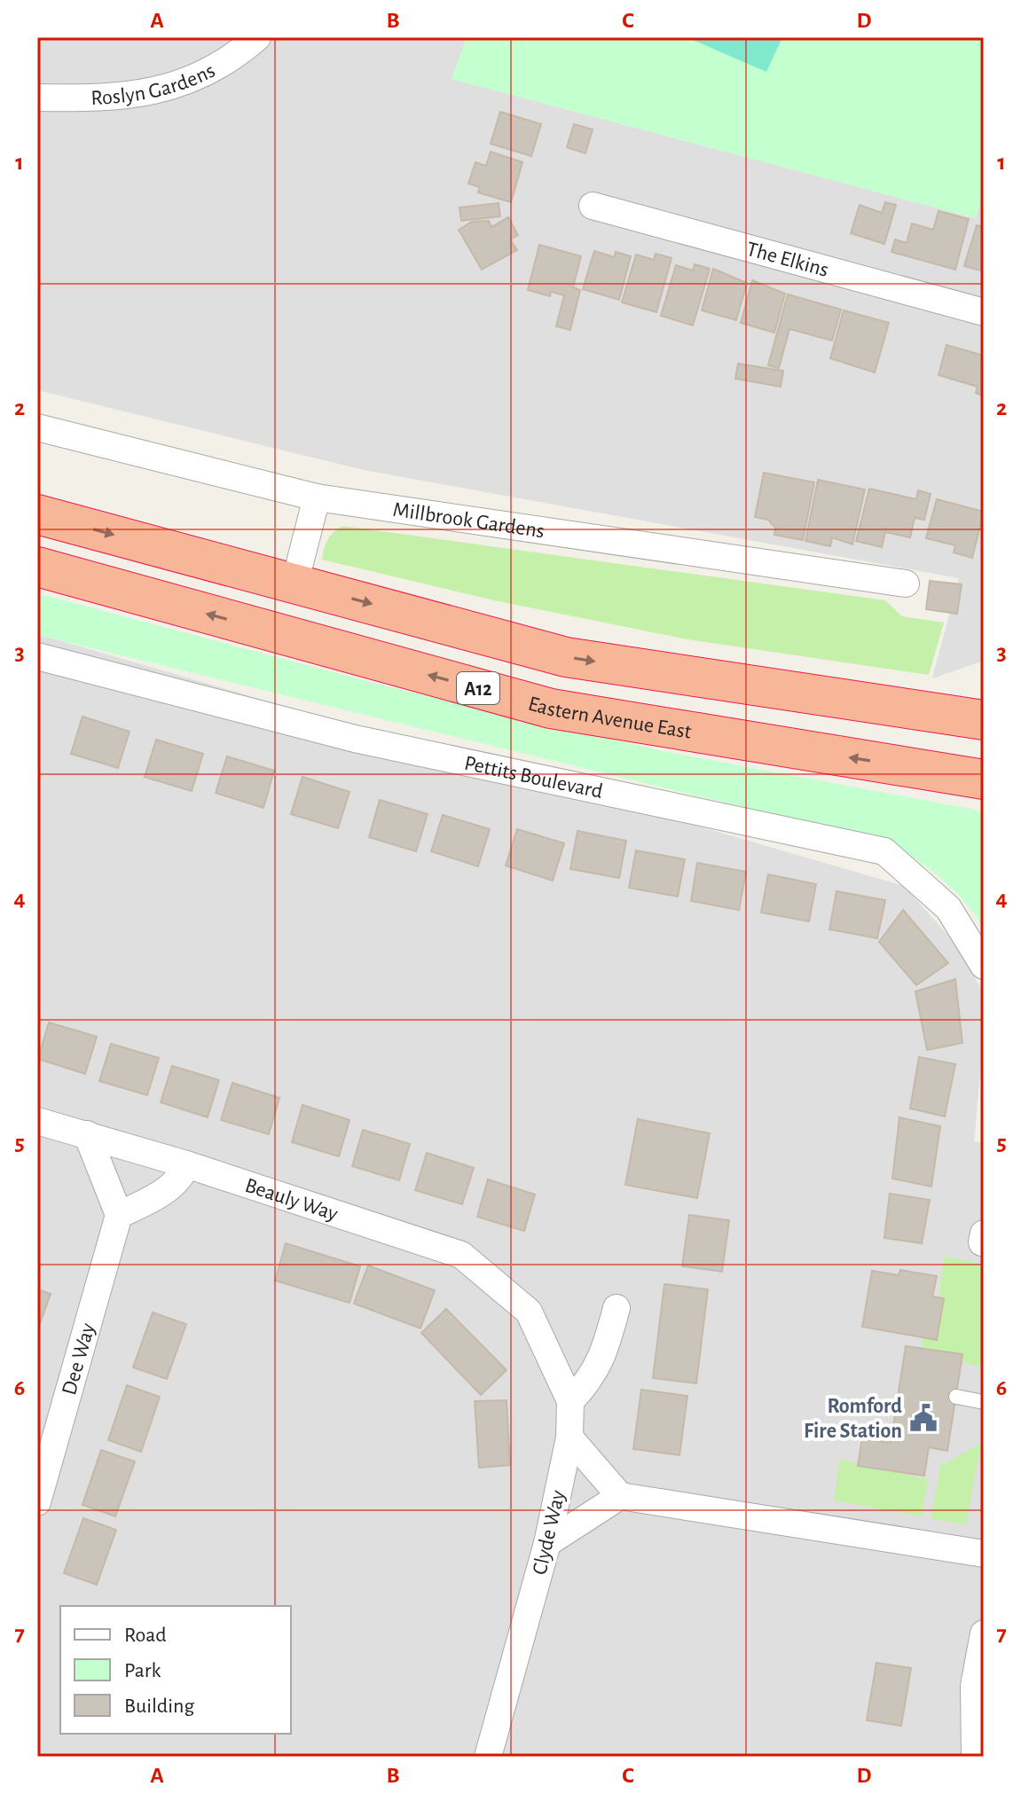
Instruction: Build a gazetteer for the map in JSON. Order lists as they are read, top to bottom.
{
  "streets": {
    "highway": ["A12", "Eastern Avenue East"],
    "street": [
      "Roslyn Gardens",
      "The Elkins",
      "Millbrook Gardens",
      "Pettits Boulevard",
      "Beauly Way",
      "Dee Way",
      "Clyde Way"
    ]
  },
  "crossings": [
    ["Beauly Way", "Clyde Way"]
  ],
  "places": {
    "public building": ["Romford Fire Station"]
  },
  "legend": ["Road", "Park", "Building"],
  "grid": {
    "columns": [
      "A",
      "B",
      "C",
      "D"
    ],
    "rows": [
      "1",
      "2",
      "3",
      "4",
      "5",
      "6",
      "7"
    ]
  }
}
